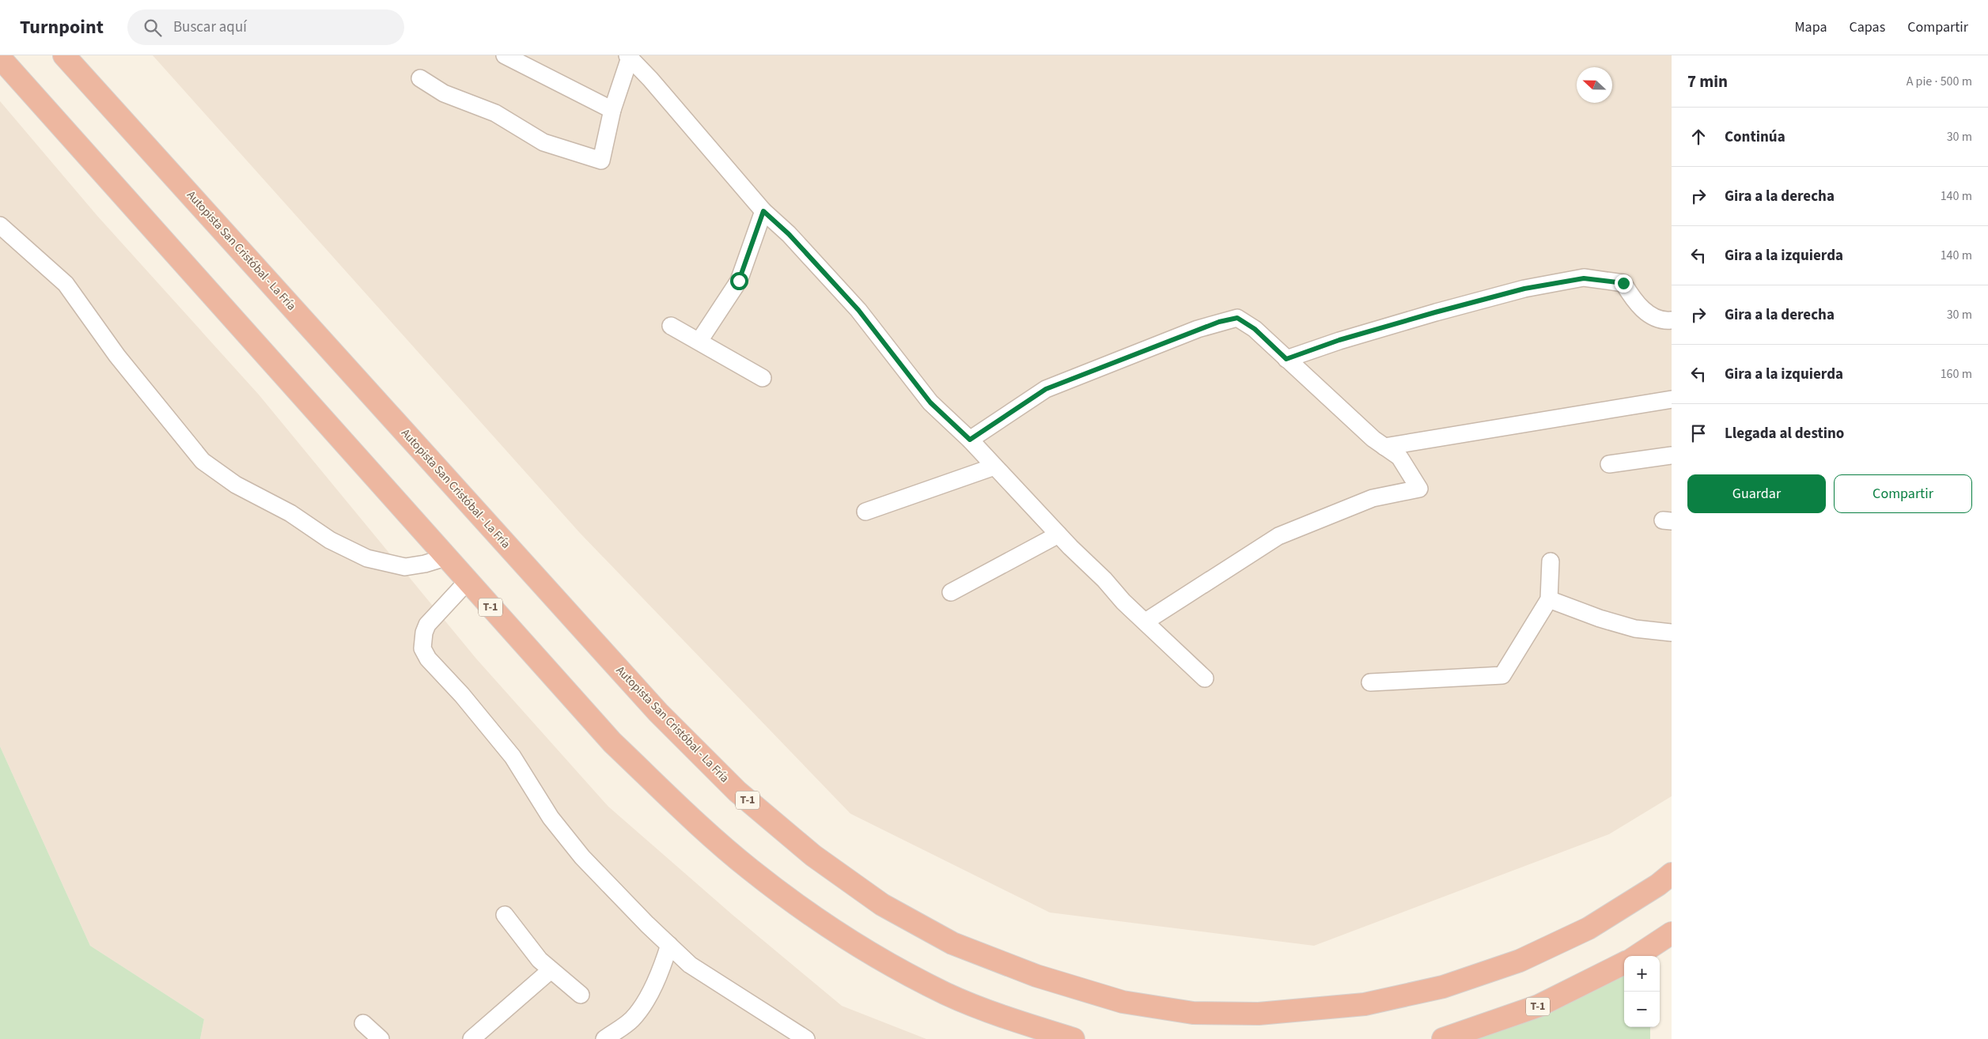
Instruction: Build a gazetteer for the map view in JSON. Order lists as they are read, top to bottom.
{
  "streets": {
    "highway": ["Autopista San Cristóbal - La Fría", "T-1"]
  },
  "north": "left",
  "page": {
    "header": "Turnpoint",
    "search": "Buscar aquí",
    "nav": ["Mapa", "Capas", "Compartir"],
    "heading": ["7 min", "A pie · 500 m"],
    "list": [
      ["Continúa", "30 m"],
      ["Gira a la derecha", "140 m"],
      ["Gira a la izquierda", "140 m"],
      ["Gira a la derecha", "30 m"],
      ["Gira a la izquierda", "160 m"],
      "Llegada al destino"
    ],
    "buttons": ["Guardar", "Compartir"],
    "map_buttons": ["+", "−"]
  }
}
